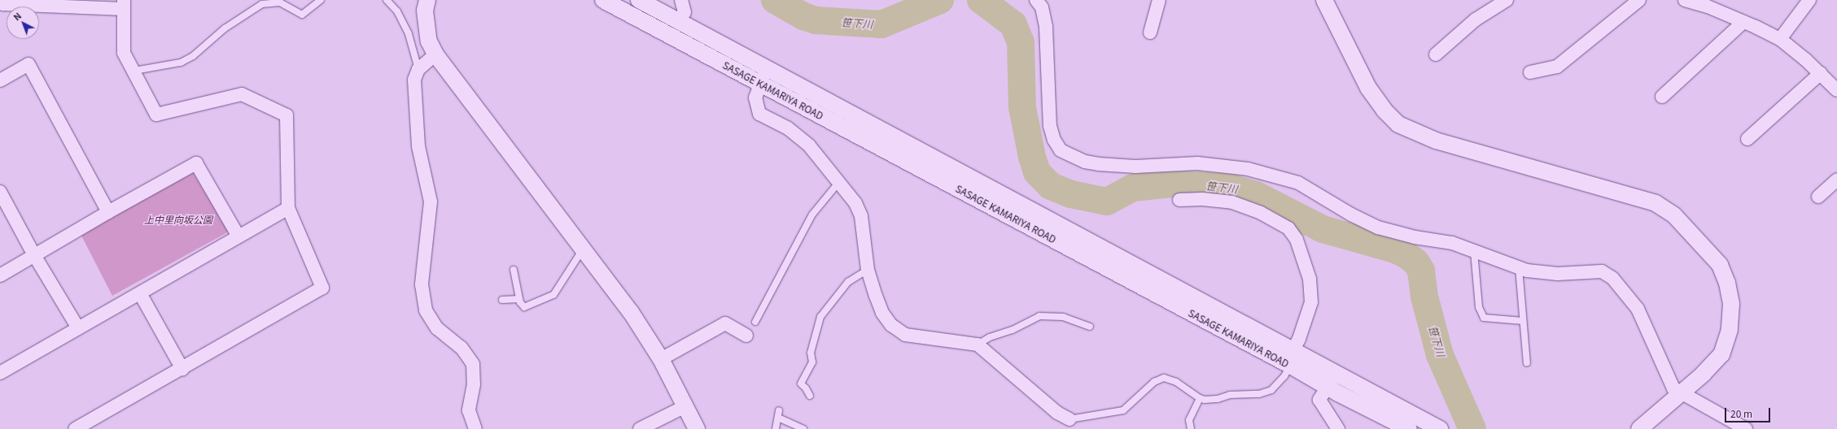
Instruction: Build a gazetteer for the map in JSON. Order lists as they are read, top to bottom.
{
  "streets": {
    "street": ["SASAGE KAMARIYA ROAD"]
  },
  "water": ["笹下川"],
  "parks": ["上中里向坂公園"],
  "scale_bar": "20 m",
  "north": "top left"
}
